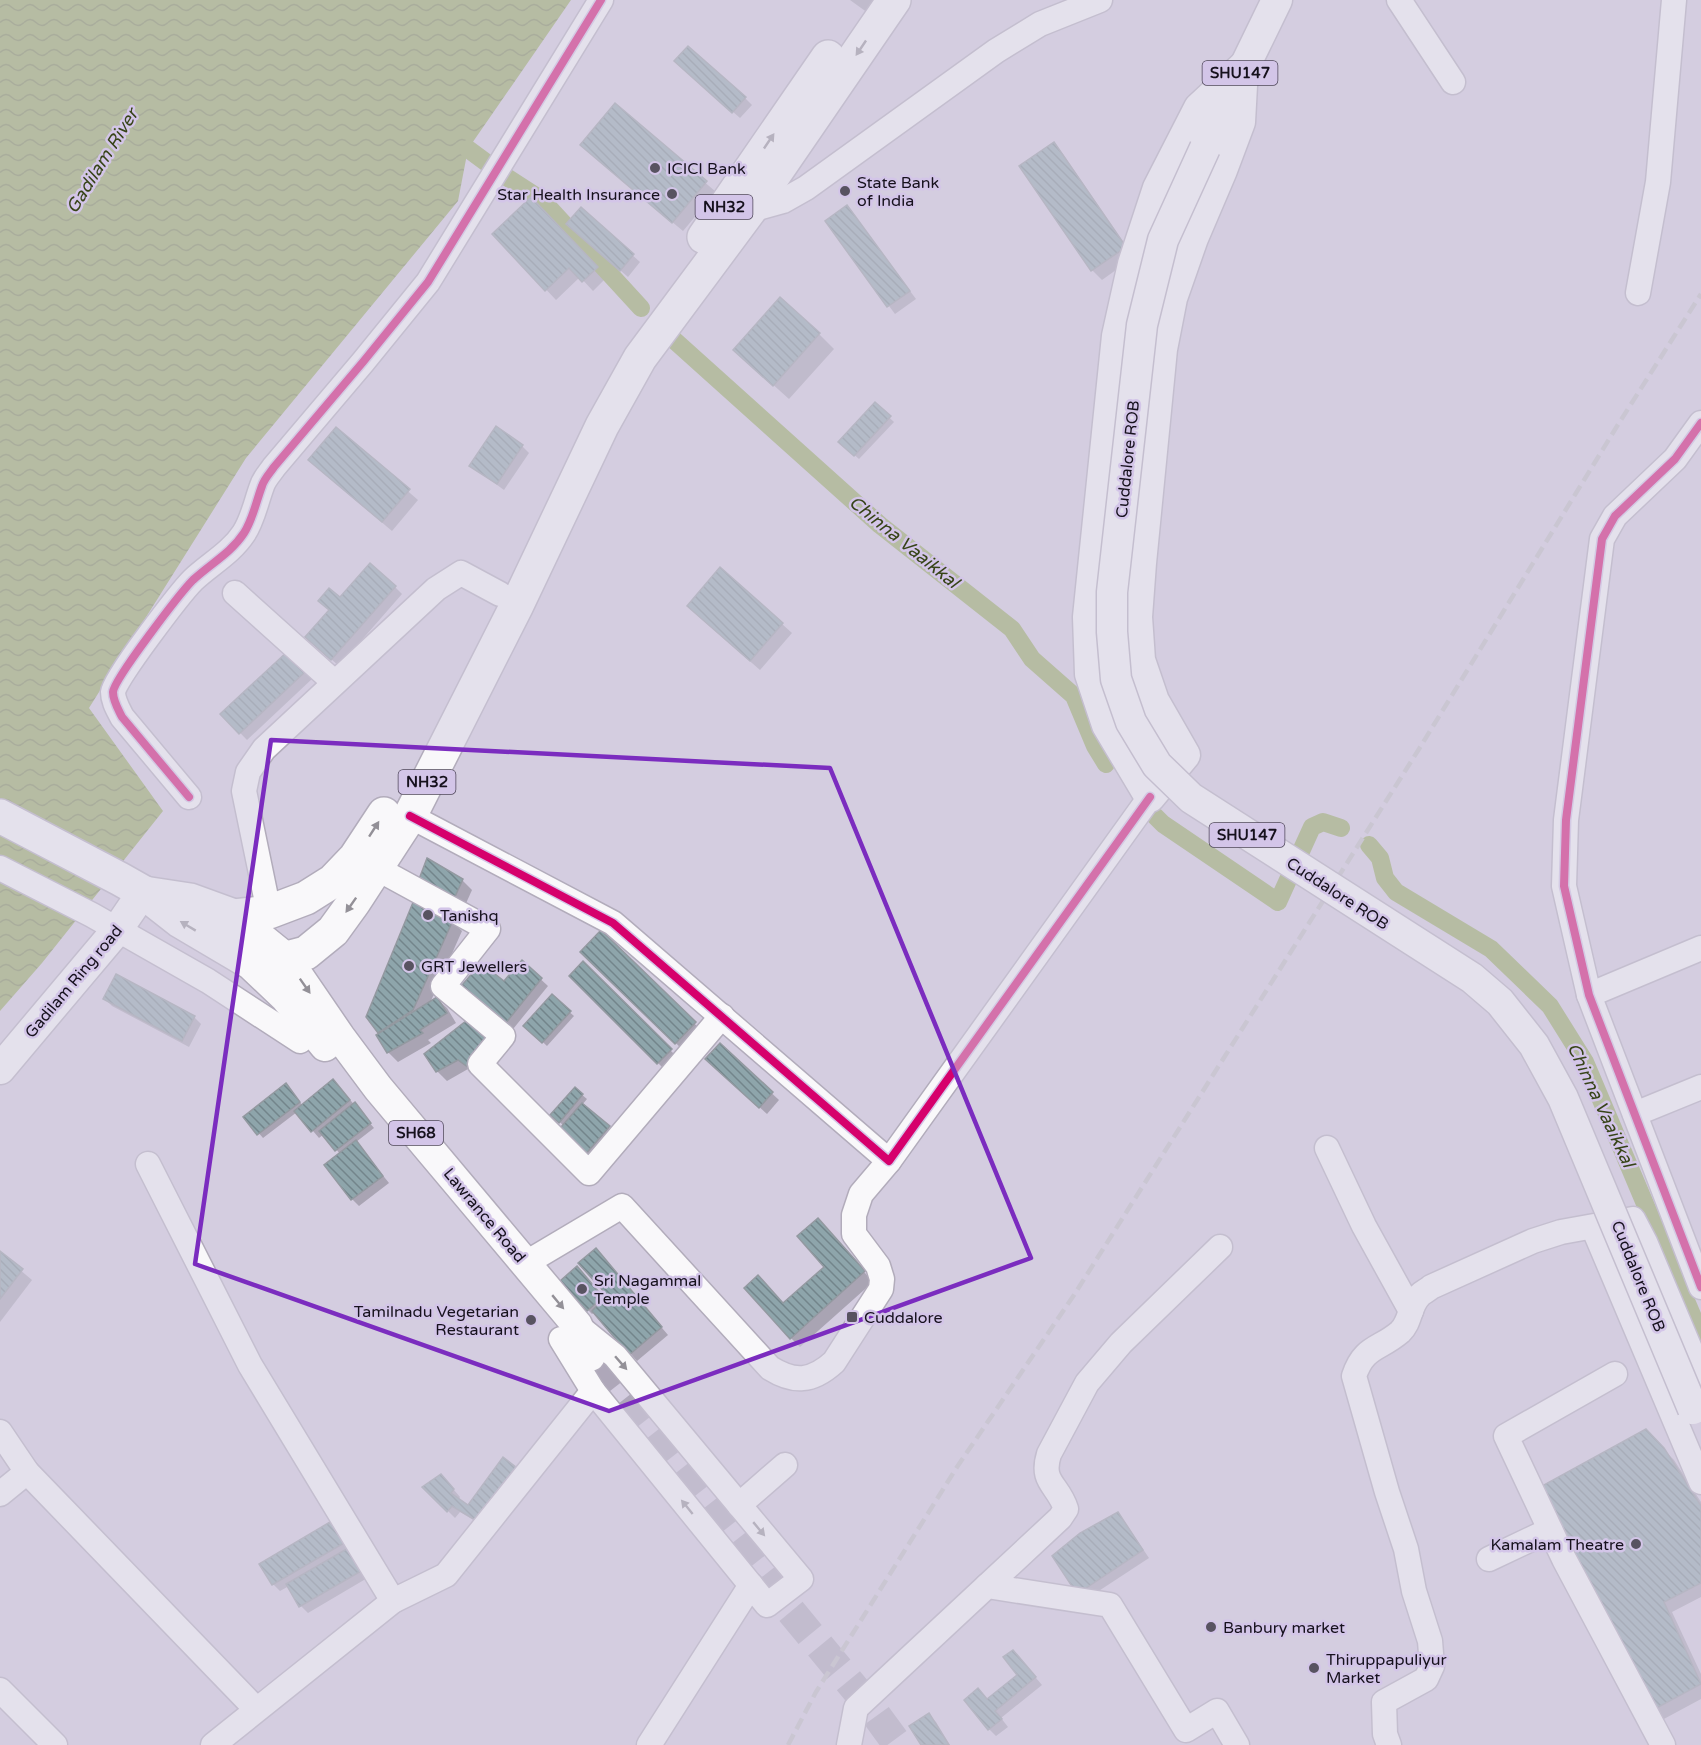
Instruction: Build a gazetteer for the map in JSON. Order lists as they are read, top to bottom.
{
  "streets": {
    "highway": ["NH32"],
    "main road": [
      "SHU147",
      "Cuddalore ROB",
      "Gadilam Ring road",
      "SH68",
      "Lawrance Road"
    ]
  },
  "crossings": [
    ["NH32", "Gadilam Ring road"],
    ["NH32", "Lawrance Road"]
  ],
  "water": ["Gadilam River", "Chinna Vaaikkal"],
  "places": {
    "other": [
      "ICICI Bank",
      "State Bank of India",
      "Star Health Insurance",
      "Tanishq",
      "GRT Jewellers",
      "Sri Nagammal Temple",
      "Tamilnadu Vegetarian Restaurant",
      "Kamalam Theatre",
      "Banbury market",
      "Thiruppapuliyur Market"
    ],
    "transit": ["Cuddalore"]
  }
}
